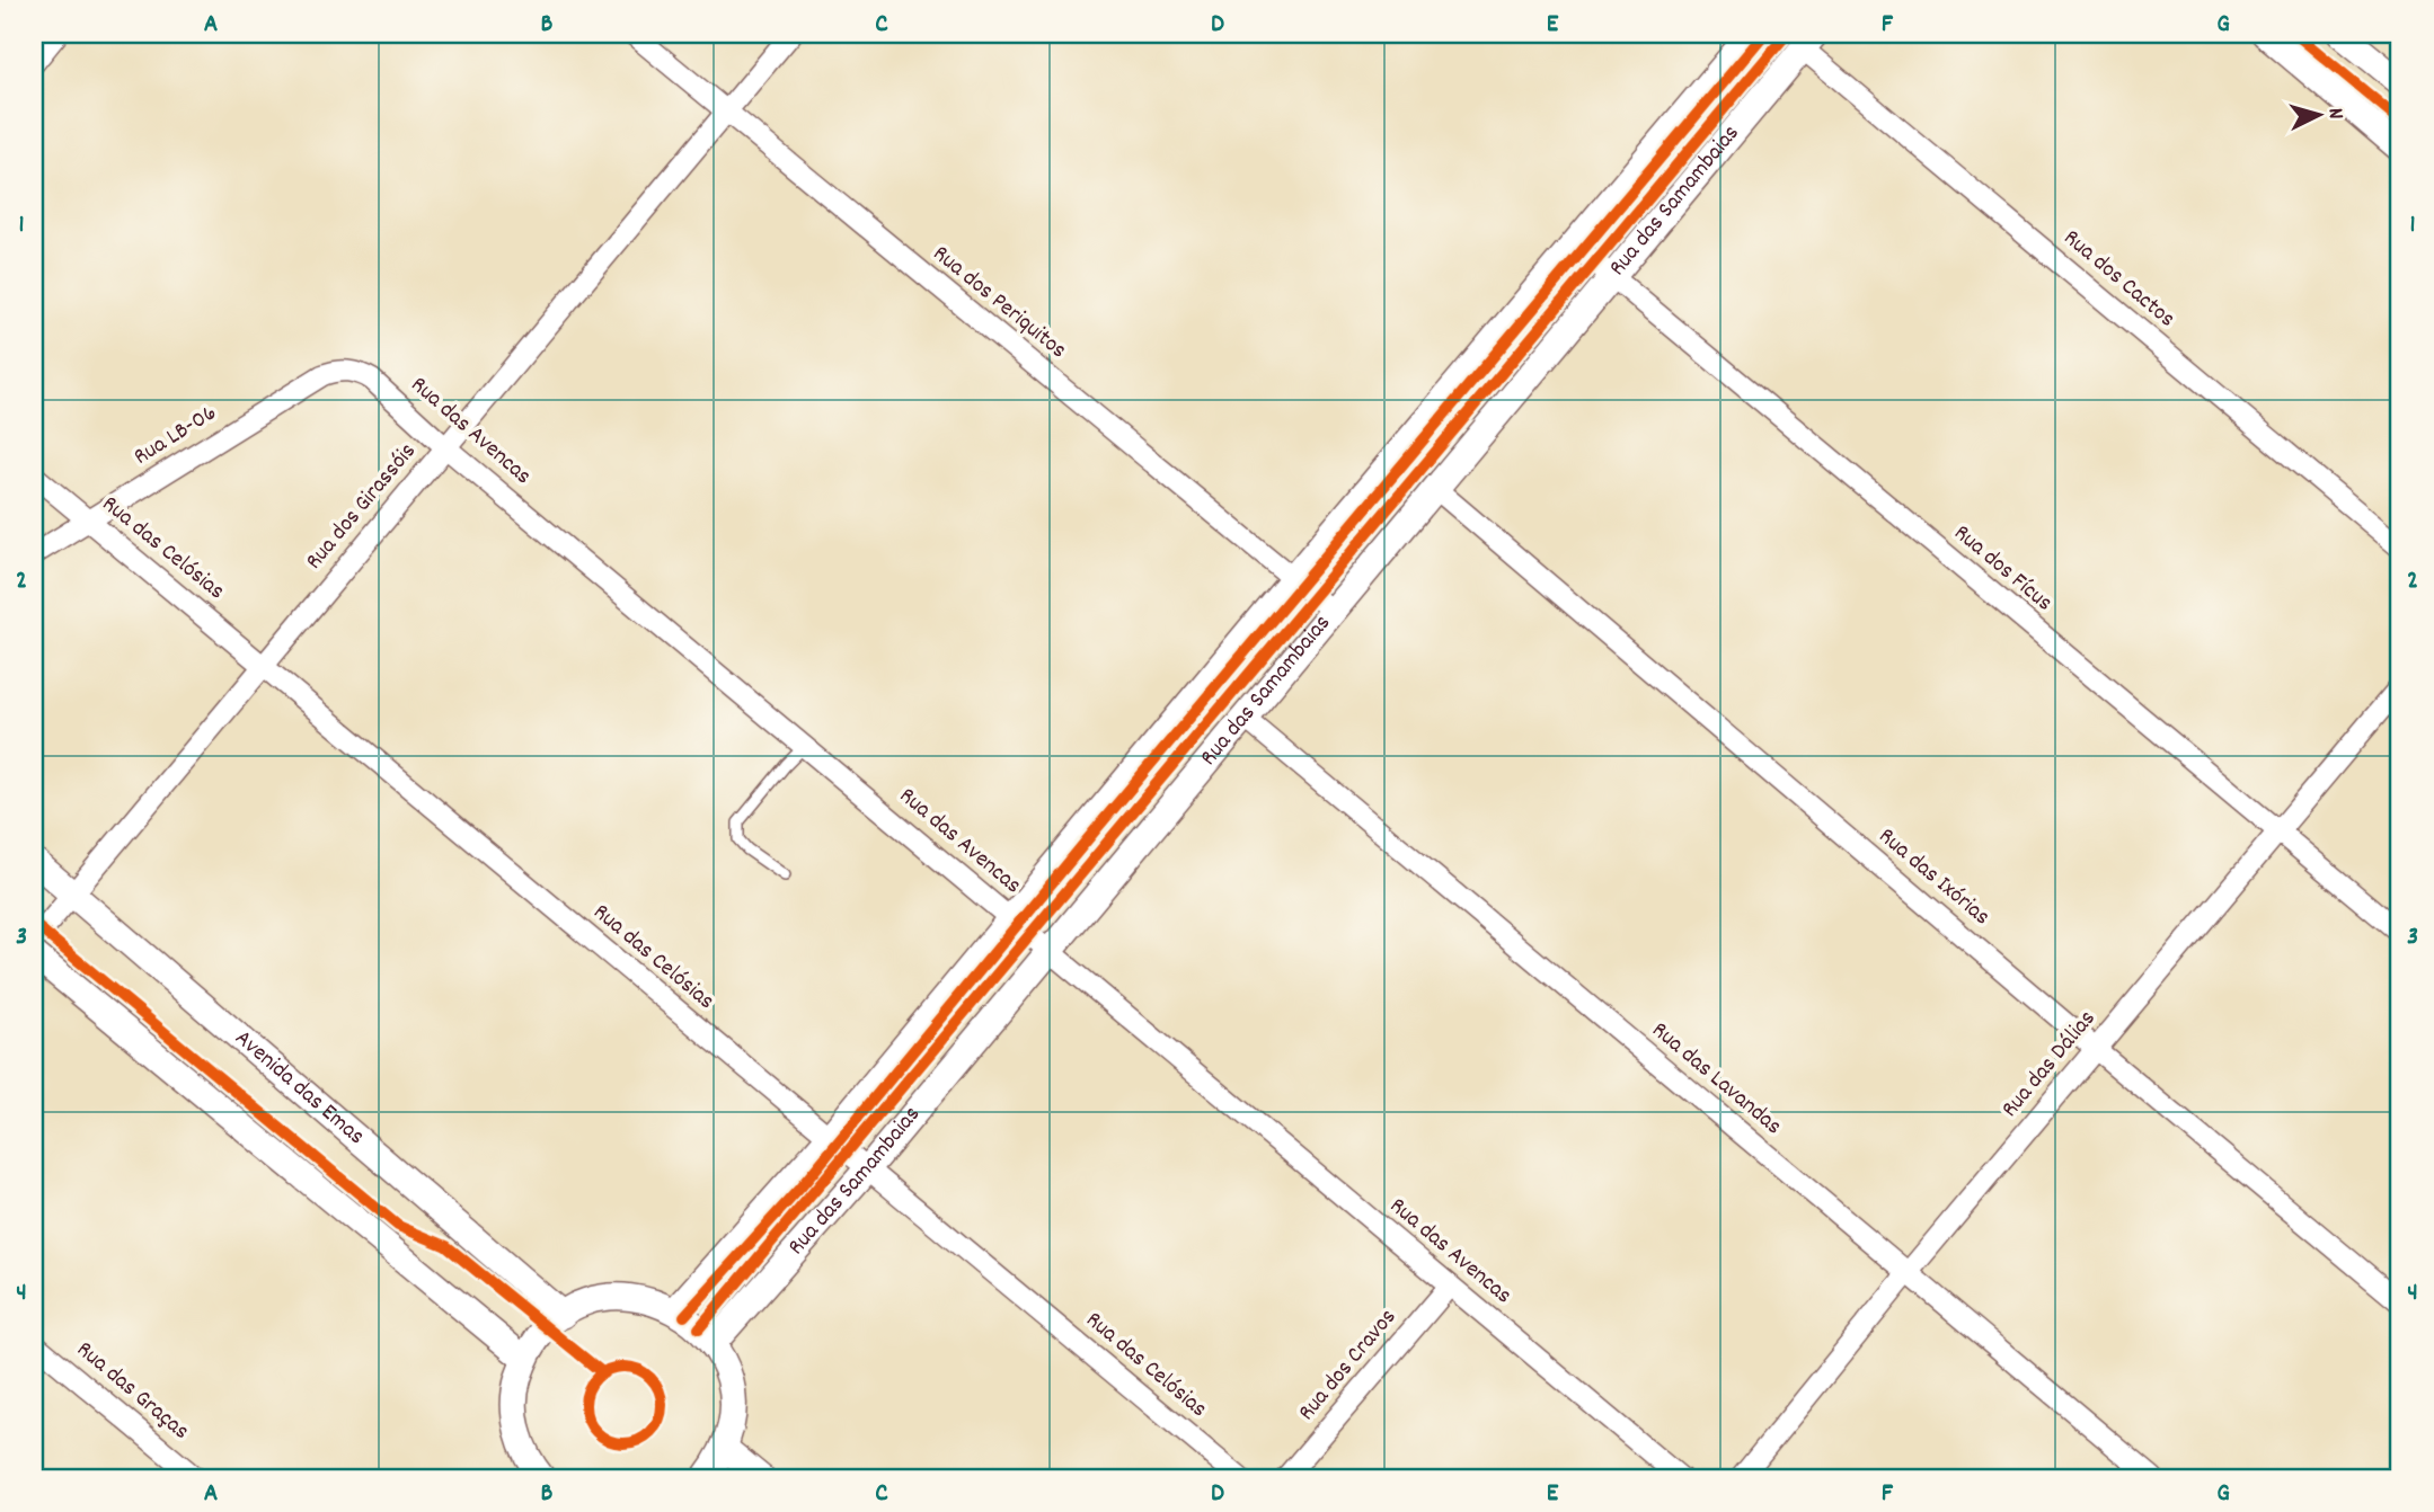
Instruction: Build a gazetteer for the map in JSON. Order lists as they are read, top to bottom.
{
  "streets": {
    "street": [
      "Rua das Samambaias",
      "Rua dos Cactos",
      "Rua dos Periquitos",
      "Rua das Avencas",
      "Rua LB-06",
      "Rua dos Girassóis",
      "Rua das Celósias",
      "Rua dos Fícus",
      "Rua das Ixórias",
      "Rua das Dálias",
      "Rua das Lavandas",
      "Avenida das Emas",
      "Rua dos Cravos",
      "Rua das Graças"
    ]
  },
  "crossings": [
    ["Rua das Samambaias", "Rua dos Cactos"],
    ["Rua das Samambaias", "Rua dos Periquitos"],
    ["Rua das Samambaias", "Rua das Avencas"],
    ["Rua das Samambaias", "Rua das Celósias"],
    ["Rua das Samambaias", "Rua dos Fícus"],
    ["Rua das Samambaias", "Rua das Ixórias"],
    ["Rua das Samambaias", "Rua das Lavandas"],
    ["Rua dos Periquitos", "Rua dos Girassóis"],
    ["Rua das Avencas", "Rua LB-06"],
    ["Rua das Avencas", "Rua dos Girassóis"],
    ["Rua das Avencas", "Rua dos Cravos"],
    ["Rua LB-06", "Rua das Celósias"],
    ["Rua dos Girassóis", "Rua das Celósias"],
    ["Rua dos Girassóis", "Avenida das Emas"],
    ["Rua dos Fícus", "Rua das Dálias"],
    ["Rua das Ixórias", "Rua das Dálias"],
    ["Rua das Dálias", "Rua das Lavandas"]
  ],
  "north": "right",
  "grid": {
    "columns": [
      "A",
      "B",
      "C",
      "D",
      "E",
      "F",
      "G"
    ],
    "rows": [
      "1",
      "2",
      "3",
      "4"
    ]
  }
}
